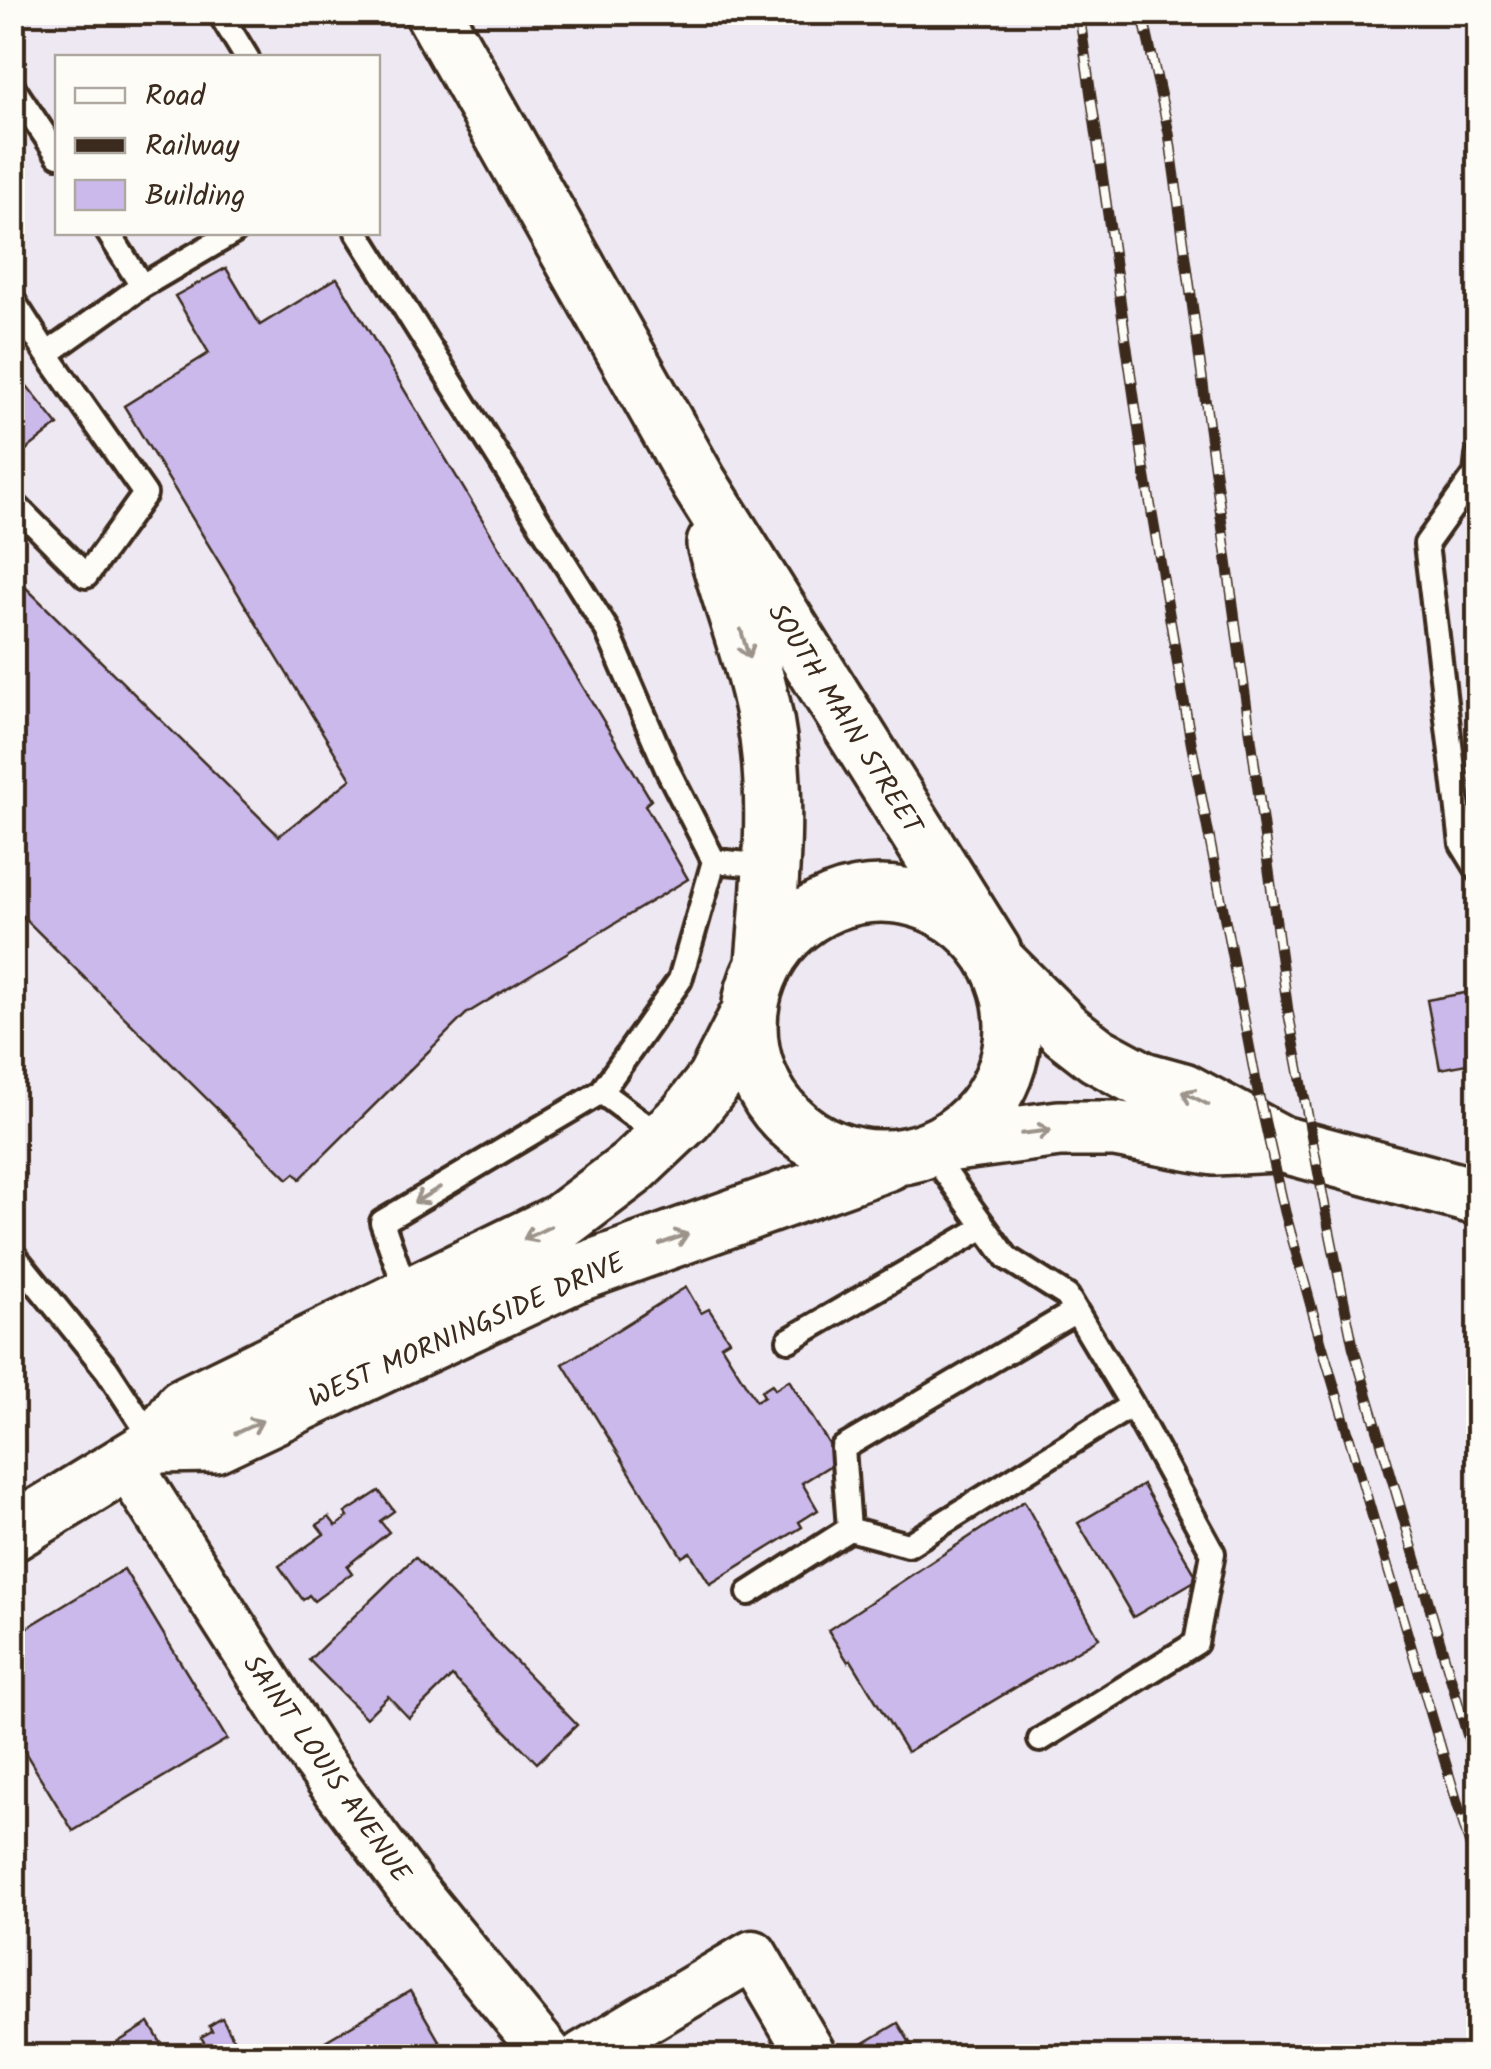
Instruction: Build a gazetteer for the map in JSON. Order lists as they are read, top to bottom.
{
  "streets": {
    "street": ["SOUTH MAIN STREET", "WEST MORNINGSIDE DRIVE", "SAINT LOUIS AVENUE"]
  },
  "crossings": [
    ["SOUTH MAIN STREET", "WEST MORNINGSIDE DRIVE"],
    ["WEST MORNINGSIDE DRIVE", "SAINT LOUIS AVENUE"]
  ],
  "legend": ["Road", "Railway", "Building"]
}
